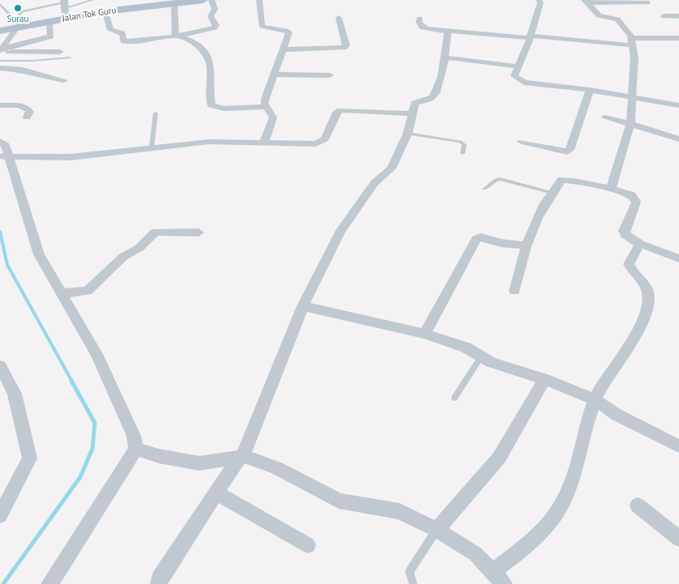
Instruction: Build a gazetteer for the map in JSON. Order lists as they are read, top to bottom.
{
  "streets": {
    "main road": ["Jalan Tok Guru"]
  },
  "places": ["Surau"]
}
